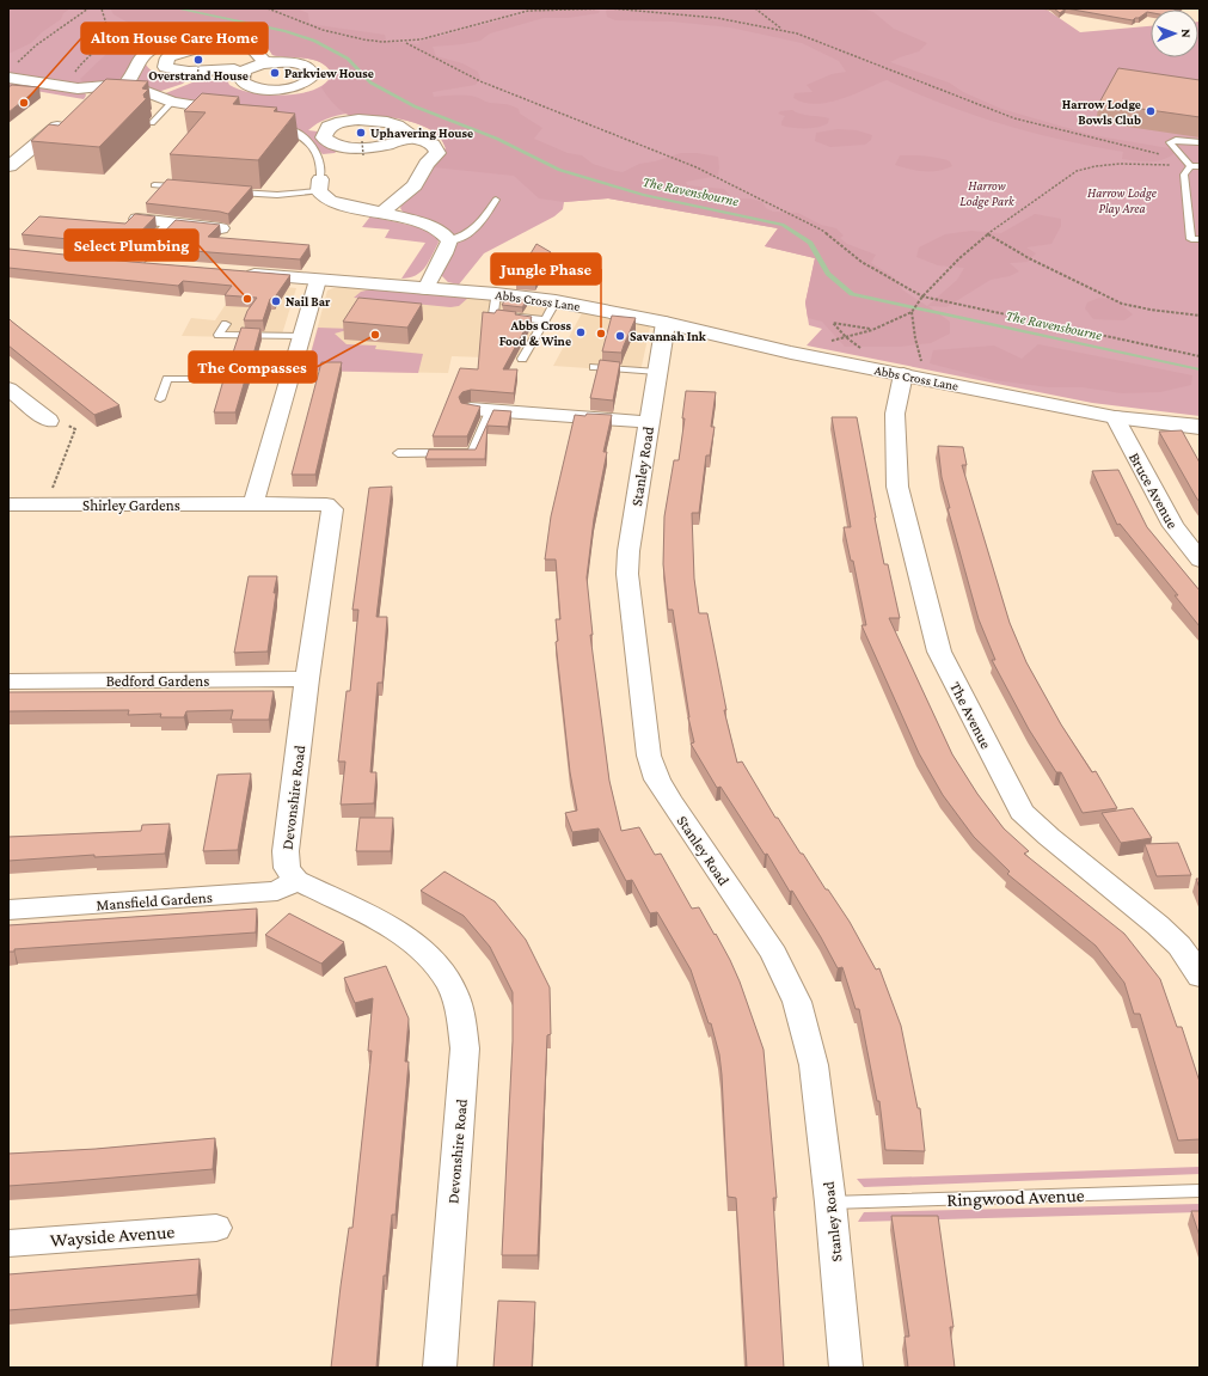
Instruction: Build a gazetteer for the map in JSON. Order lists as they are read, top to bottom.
{
  "streets": {
    "street": [
      "Abbs Cross Lane",
      "Stanley Road",
      "Bruce Avenue",
      "Shirley Gardens",
      "Bedford Gardens",
      "The Avenue",
      "Devonshire Road",
      "Mansfield Gardens",
      "Wayside Avenue"
    ],
    "lane": ["Ringwood Avenue"]
  },
  "crossings": [
    ["Abbs Cross Lane", "Stanley Road"],
    ["Abbs Cross Lane", "Bruce Avenue"],
    ["Abbs Cross Lane", "The Avenue"],
    ["Stanley Road", "Ringwood Avenue"],
    ["Shirley Gardens", "Devonshire Road"],
    ["Bedford Gardens", "Devonshire Road"],
    ["Devonshire Road", "Mansfield Gardens"]
  ],
  "water": ["The Ravensbourne"],
  "parks": ["Harrow Lodge Park", "Harrow Lodge Play Area"],
  "places": [
    "Overstrand House",
    "Parkview House",
    "Alton House Care Home",
    "Harrow Lodge Bowls Club",
    "Uphavering House",
    "Select Plumbing",
    "Nail Bar",
    "Abbs Cross Food & Wine",
    "Jungle Phase",
    "The Compasses",
    "Savannah Ink"
  ],
  "north": "right"
}
